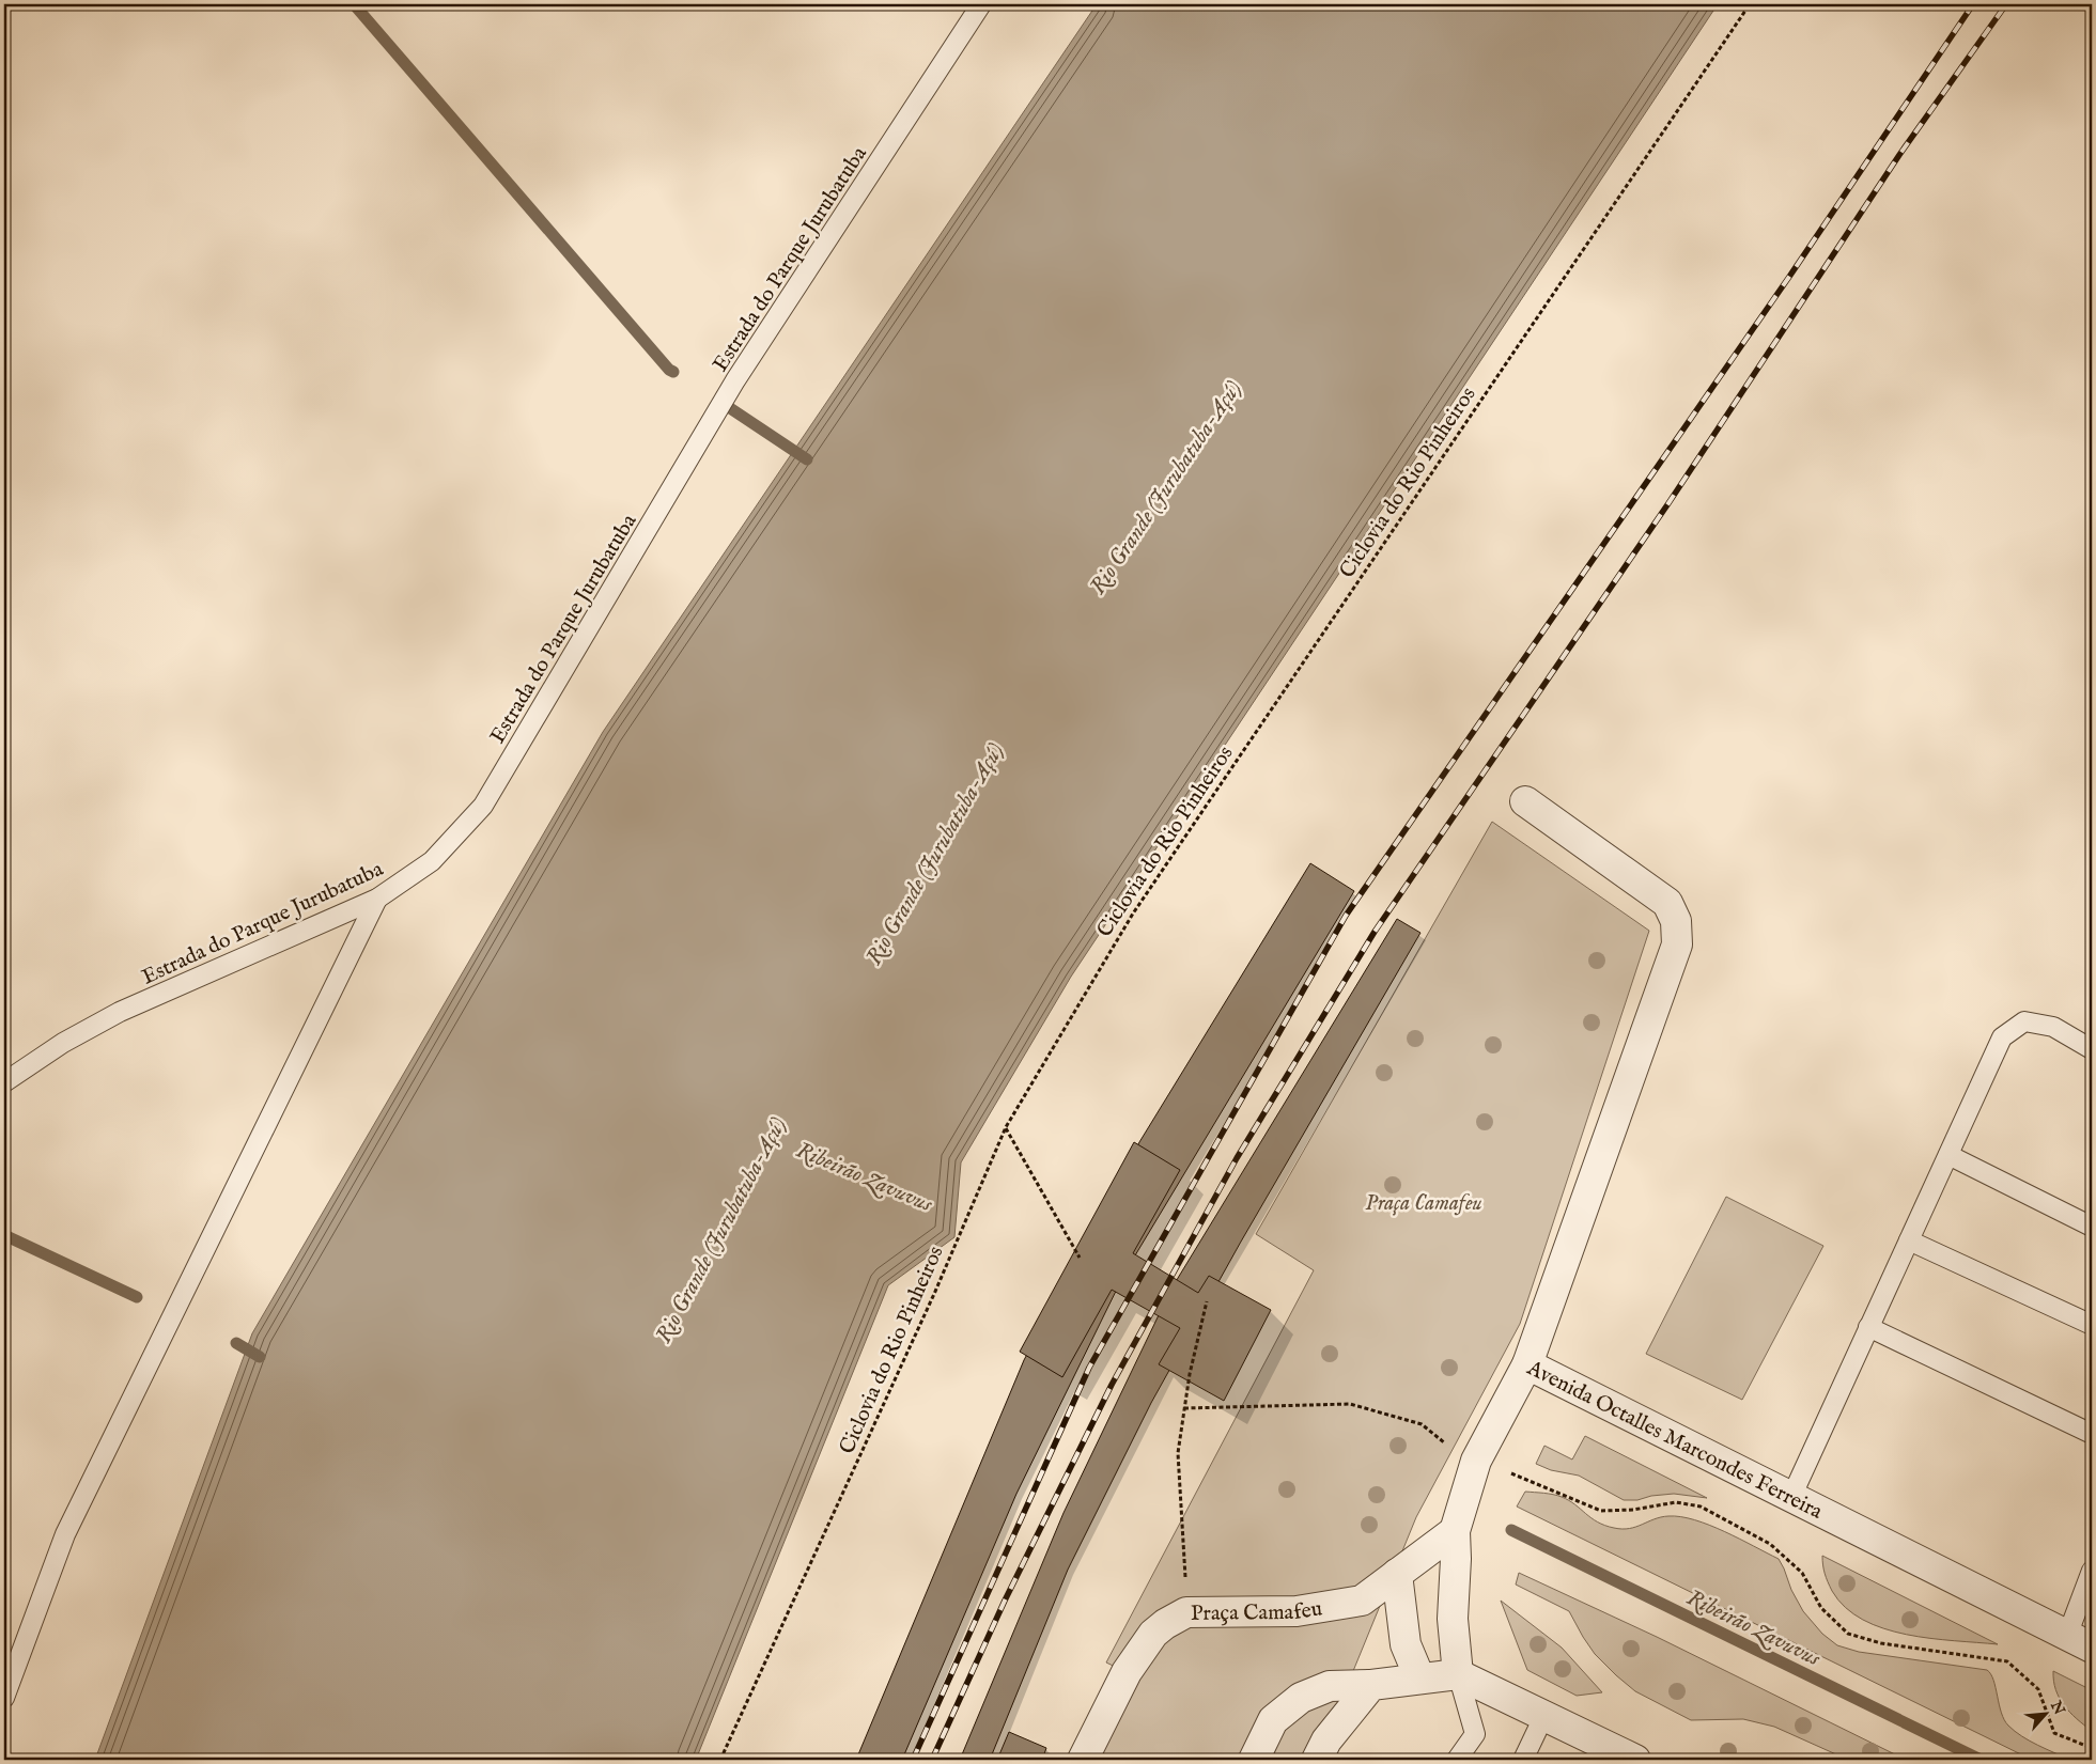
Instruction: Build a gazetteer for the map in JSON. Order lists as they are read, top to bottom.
{
  "streets": {
    "street": ["Avenida Octalles Marcondes Ferreira", "Praça Camafeu"],
    "lane": ["Estrada do Parque Jurubatuba"],
    "path": ["Ciclovia do Rio Pinheiros"]
  },
  "crossings": [
    ["Avenida Octalles Marcondes Ferreira", "Praça Camafeu"]
  ],
  "water": ["Rio Grande (Jurubatuba-Açú)", "Ribeirão Zavuvus"],
  "parks": ["Praça Camafeu"],
  "north": "top right"
}
